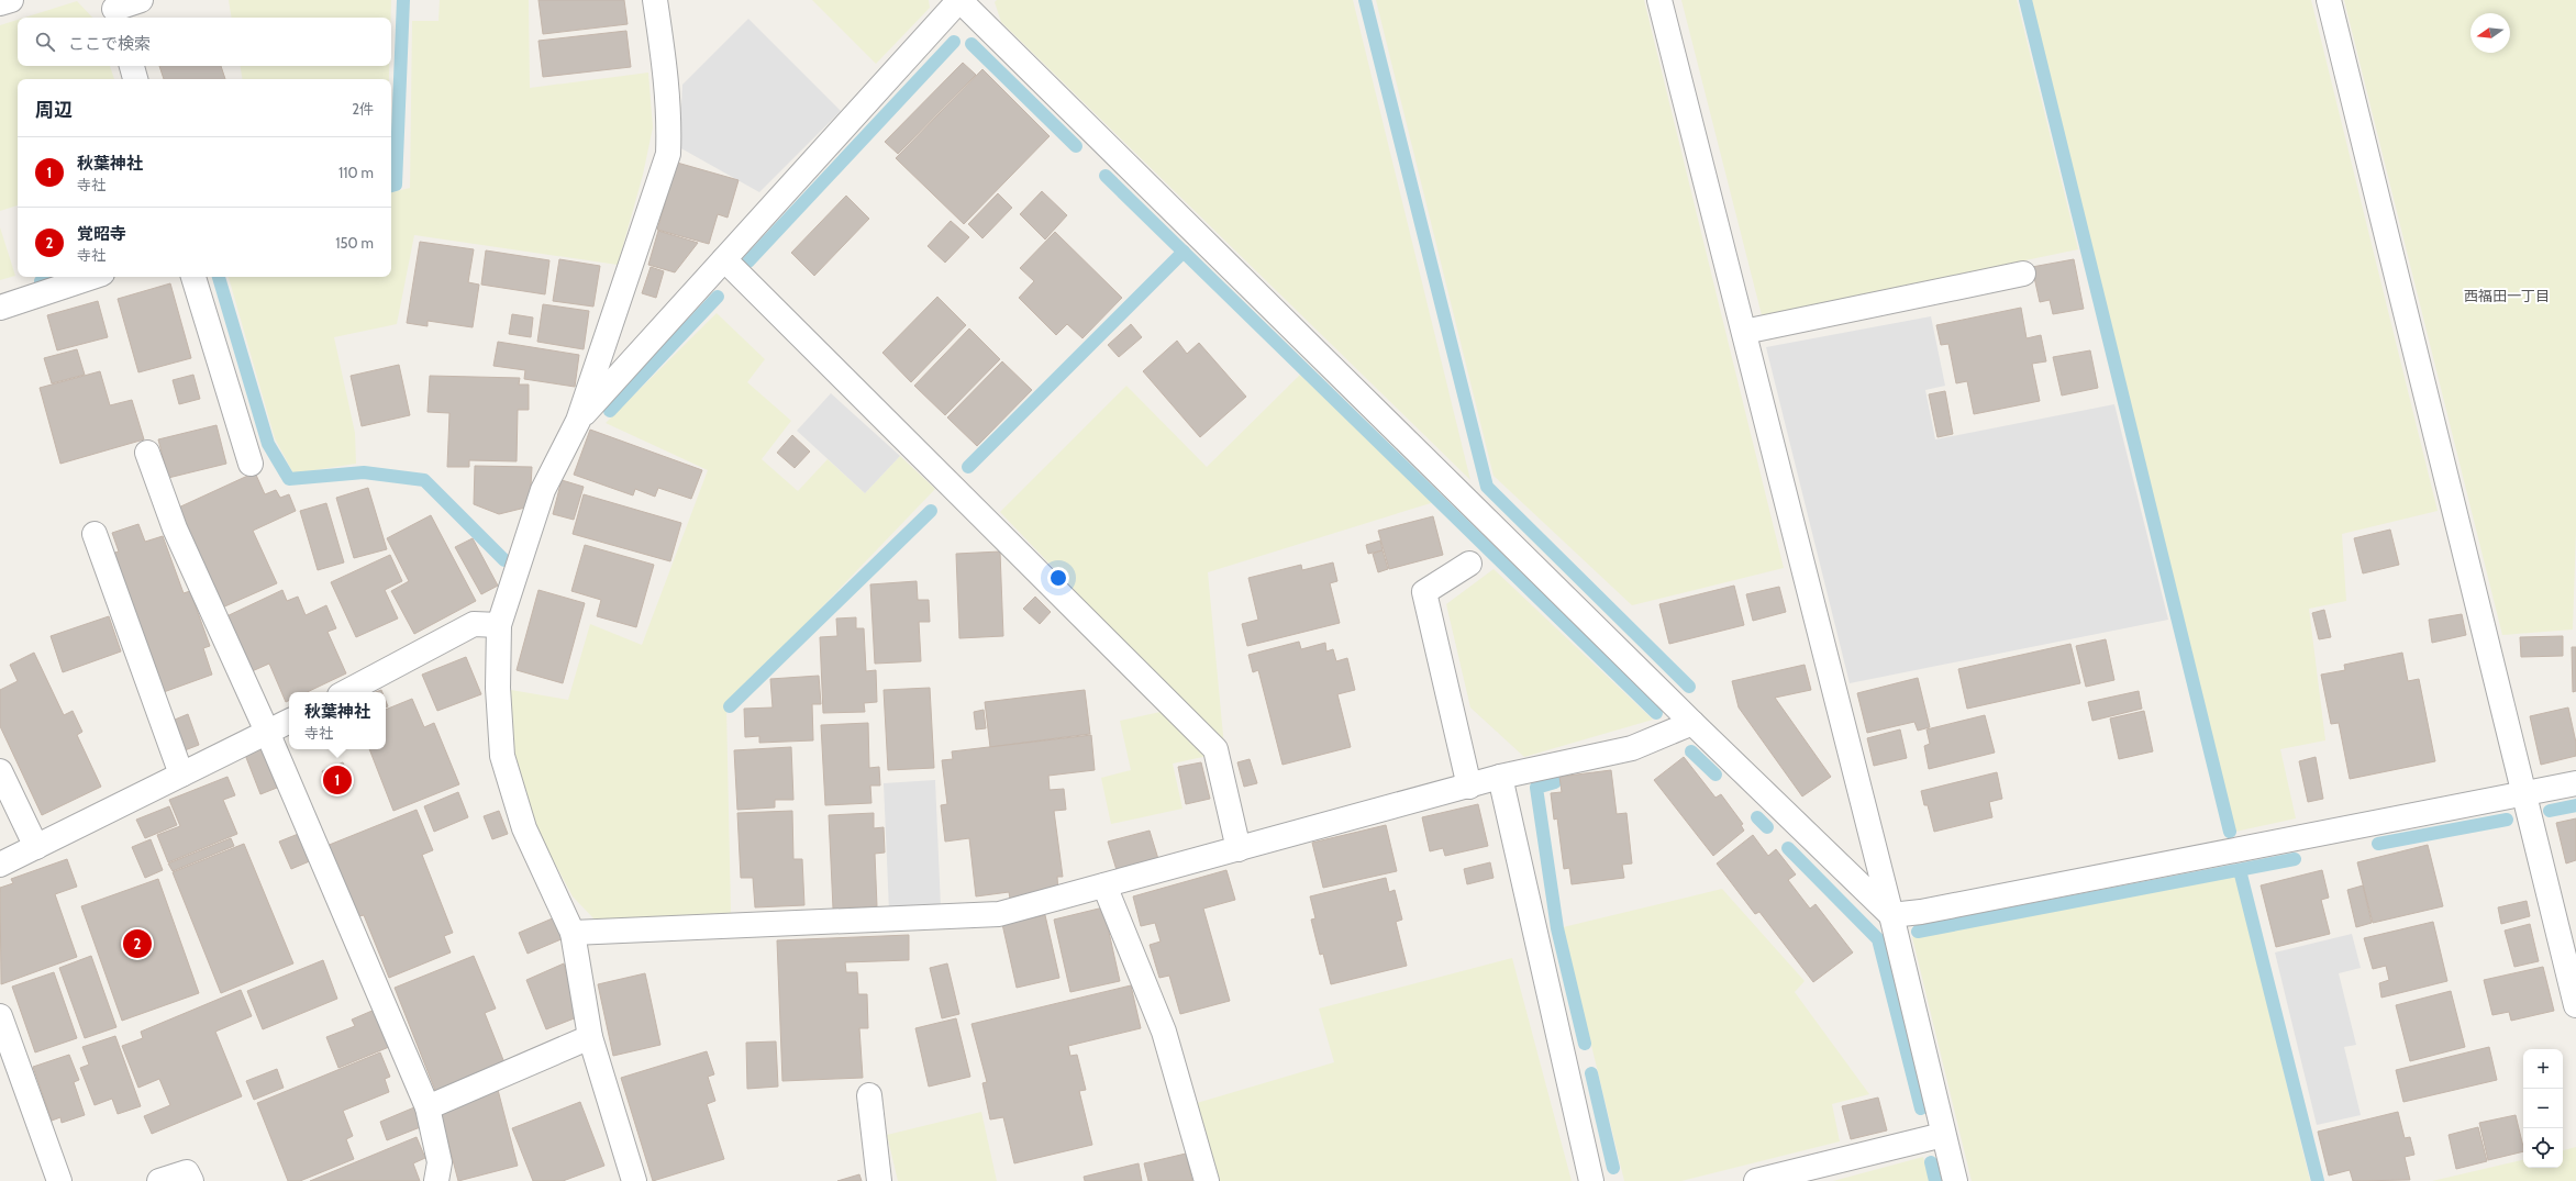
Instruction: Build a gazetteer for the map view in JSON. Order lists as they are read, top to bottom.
{
  "districts": ["西福田一丁目"],
  "north": "left",
  "page": {
    "search": "ここで検索",
    "heading": ["周辺", "2件"],
    "list": [
      {
        "mark": "1",
        "name": "秋葉神社",
        "note": "寺社",
        "value": "110 m"
      },
      {
        "mark": "2",
        "name": "覚昭寺",
        "note": "寺社",
        "value": "150 m"
      }
    ],
    "popup": ["秋葉神社", "寺社"],
    "pins": ["1", "2"],
    "map_buttons": ["+", "−"]
  }
}
